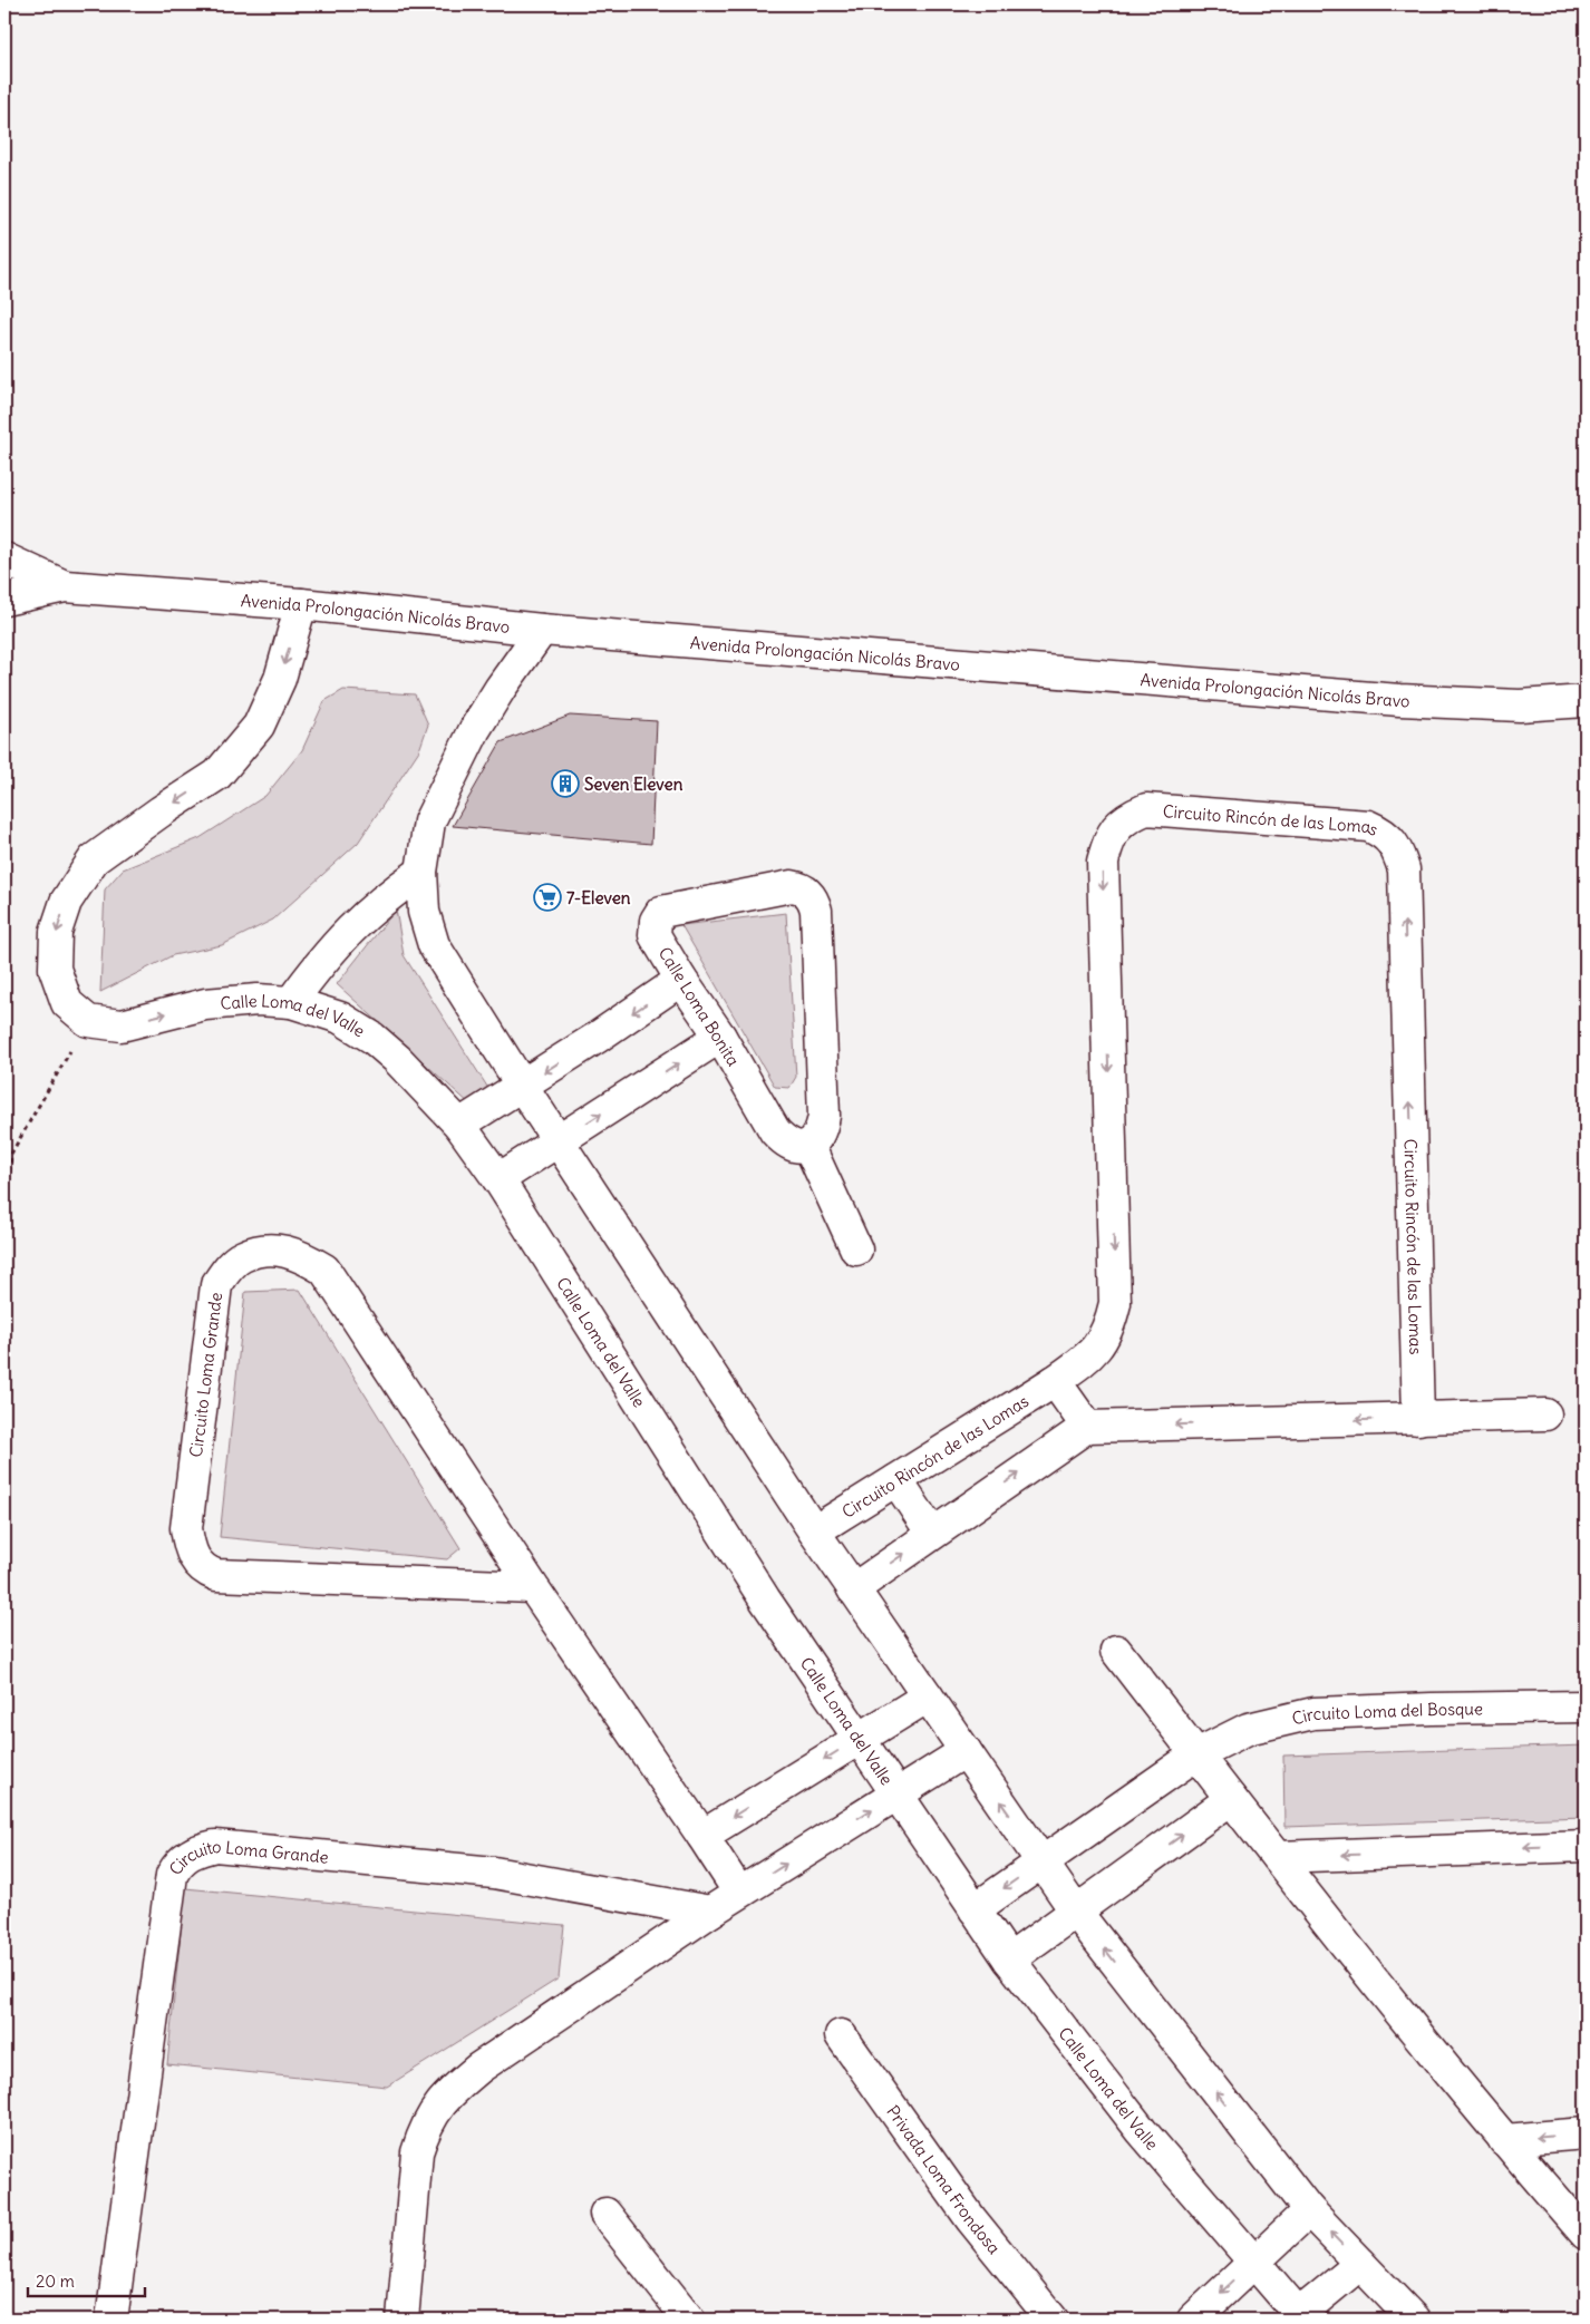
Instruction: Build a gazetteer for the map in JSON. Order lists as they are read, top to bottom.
{
  "streets": {
    "street": [
      "Avenida Prolongación Nicolás Bravo",
      "Circuito Rincón de las Lomas",
      "Calle Loma Bonita",
      "Calle Loma del Valle",
      "Circuito Loma Grande",
      "Circuito Loma del Bosque",
      "Privada Loma Frondosa"
    ]
  },
  "crossings": [
    ["Calle Loma del Valle", "Circuito Loma del Bosque"]
  ],
  "places": {
    "building": ["Seven Eleven"],
    "supermarket": ["7-Eleven"]
  },
  "scale_bar": "20 m"
}
